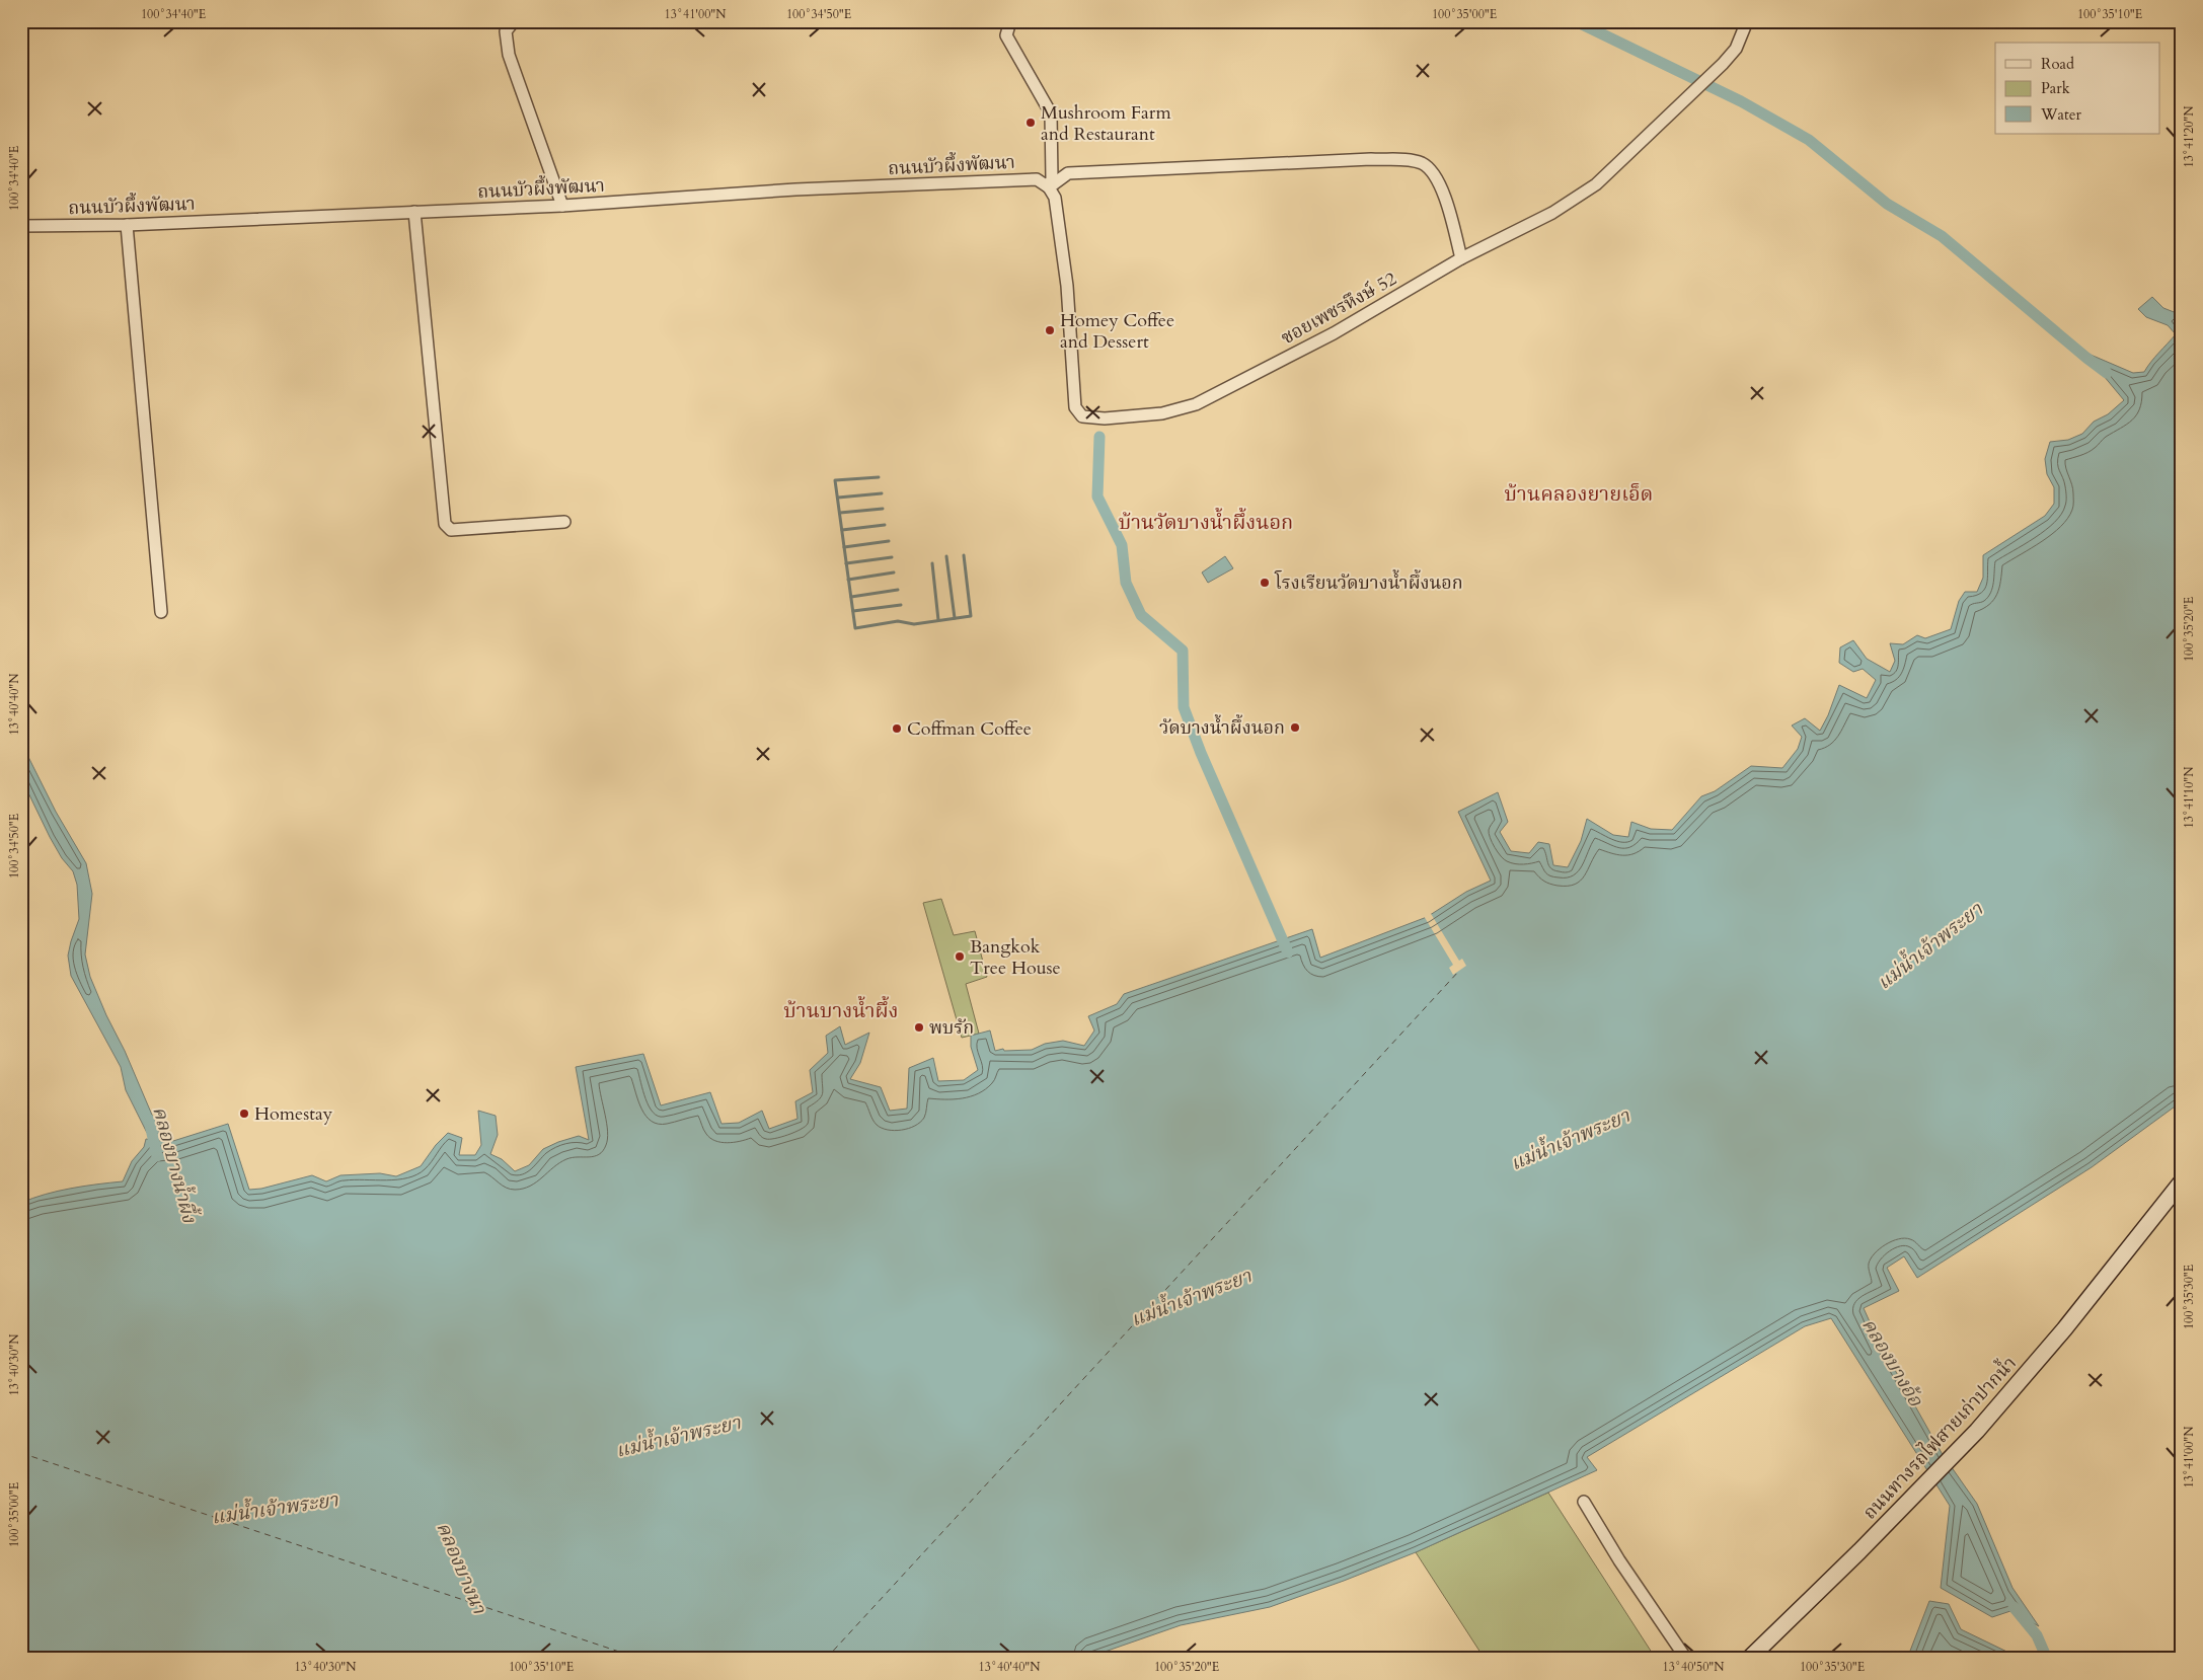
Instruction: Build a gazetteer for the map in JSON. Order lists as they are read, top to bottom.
{
  "streets": {
    "main road": ["ถนนทางรถไฟสายเก่าปากน้ำ"],
    "street": ["ถนนบัวผึ้งพัฒนา", "ซอยเพชรหึงษ์ 52"]
  },
  "crossings": [
    ["ถนนบัวผึ้งพัฒนา", "ซอยเพชรหึงษ์ 52"]
  ],
  "districts": ["บ้านคลองยายเอ็ด", "บ้านวัดบางน้ำผึ้งนอก", "บ้านบางน้ำผึ้ง"],
  "water": [
    "แม่น้ำเจ้าพระยา",
    "คลองบางน้ำผึ้ง",
    "คลองบางอ้อ",
    "คลองบางนา"
  ],
  "places": [
    "Mushroom Farm and Restaurant",
    "Homey Coffee and Dessert",
    "โรงเรียนวัดบางน้ำผึ้งนอก",
    "วัดบางน้ำผึ้งนอก",
    "Coffman Coffee",
    "Bangkok Tree House",
    "พบรัก",
    "Homestay"
  ],
  "legend": ["Road", "Park", "Water"],
  "coordinates": [
    "100°34'40\"E",
    "13°41'00\"N",
    "100°34'50\"E",
    "100°35'00\"E",
    "100°35'10\"E",
    "13°41'20\"N",
    "100°35'20\"E",
    "13°40'40\"N",
    "13°41'10\"N",
    "100°35'30\"E",
    "13°40'30\"N",
    "13°40'50\"N"
  ]
}
